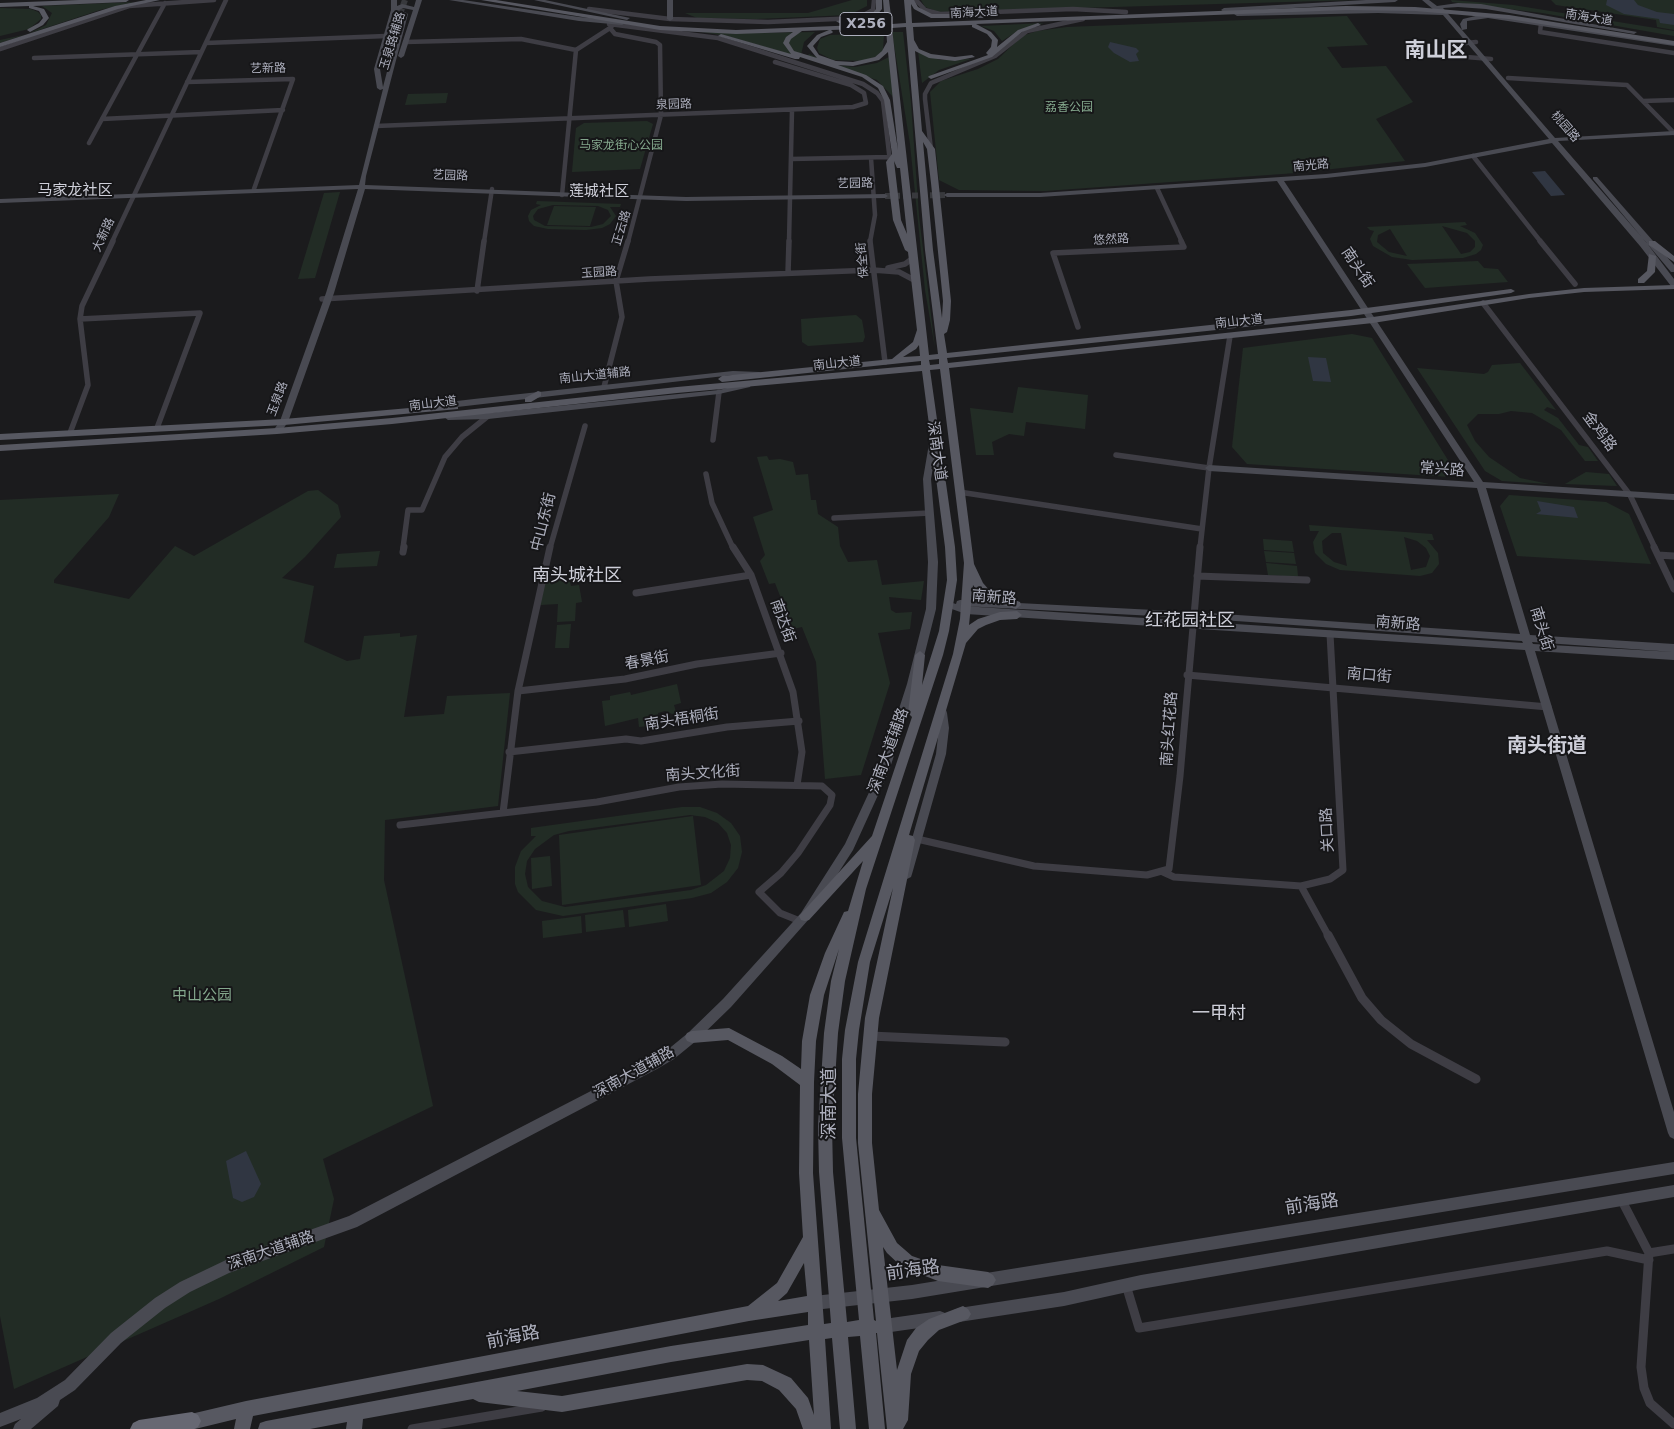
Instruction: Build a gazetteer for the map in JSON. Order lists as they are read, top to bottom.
{
  "streets": {
    "main road": [
      "南海大道",
      "X256",
      "南山大道",
      "深南大道",
      "前海路"
    ],
    "street": [
      "玉泉路辅路",
      "艺新路",
      "泉园路",
      "桃园路",
      "南光路",
      "艺园路",
      "正云路",
      "大新路",
      "悠然路",
      "保全街",
      "南头街",
      "玉园路",
      "南山大道辅路",
      "玉泉路",
      "金鸡路",
      "常兴路",
      "中山东街",
      "南新路",
      "南达街",
      "春景街",
      "南口街",
      "南头梧桐街",
      "南头红花路",
      "深南大道辅路",
      "南头文化街",
      "关口路"
    ]
  },
  "crossings": [
    ["玉泉路辅路", "玉泉路"],
    ["艺新路", "艺园路"],
    ["艺新路", "大新路"],
    ["泉园路", "正云路"],
    ["泉园路", "玉泉路"],
    ["桃园路", "南光路"],
    ["桃园路", "南山大道"],
    ["南光路", "悠然路"],
    ["南光路", "南头街"],
    ["艺园路", "正云路"],
    ["艺园路", "大新路"],
    ["艺园路", "玉泉路"],
    ["正云路", "玉园路"],
    ["正云路", "南山大道辅路"],
    ["大新路", "南山大道"],
    ["保全街", "玉园路"],
    ["保全街", "南山大道"],
    ["南头街", "南山大道"],
    ["南头街", "常兴路"],
    ["南头街", "南新路"],
    ["南头街", "南口街"],
    ["玉园路", "玉泉路"],
    ["南山大道", "南山大道辅路"],
    ["南山大道", "玉泉路"],
    ["南山大道", "金鸡路"],
    ["南山大道", "深南大道"],
    ["南山大道", "南头红花路"],
    ["金鸡路", "常兴路"],
    ["深南大道", "南新路"],
    ["深南大道", "深南大道辅路"],
    ["深南大道", "前海路"],
    ["常兴路", "南头红花路"],
    ["中山东街", "春景街"],
    ["中山东街", "南头梧桐街"],
    ["中山东街", "南头文化街"],
    ["南新路", "南头红花路"],
    ["南新路", "关口路"],
    ["南达街", "春景街"],
    ["南达街", "南头梧桐街"],
    ["南达街", "南头文化街"],
    ["南口街", "南头红花路"],
    ["南口街", "关口路"],
    ["南头红花路", "关口路"],
    ["深南大道辅路", "南头文化街"]
  ],
  "districts": [
    "南山区",
    "马家龙社区",
    "莲城社区",
    "南头城社区",
    "红花园社区",
    "南头街道",
    "一甲村"
  ],
  "parks": ["荔香公园", "马家龙街心公园", "中山公园"]
}
